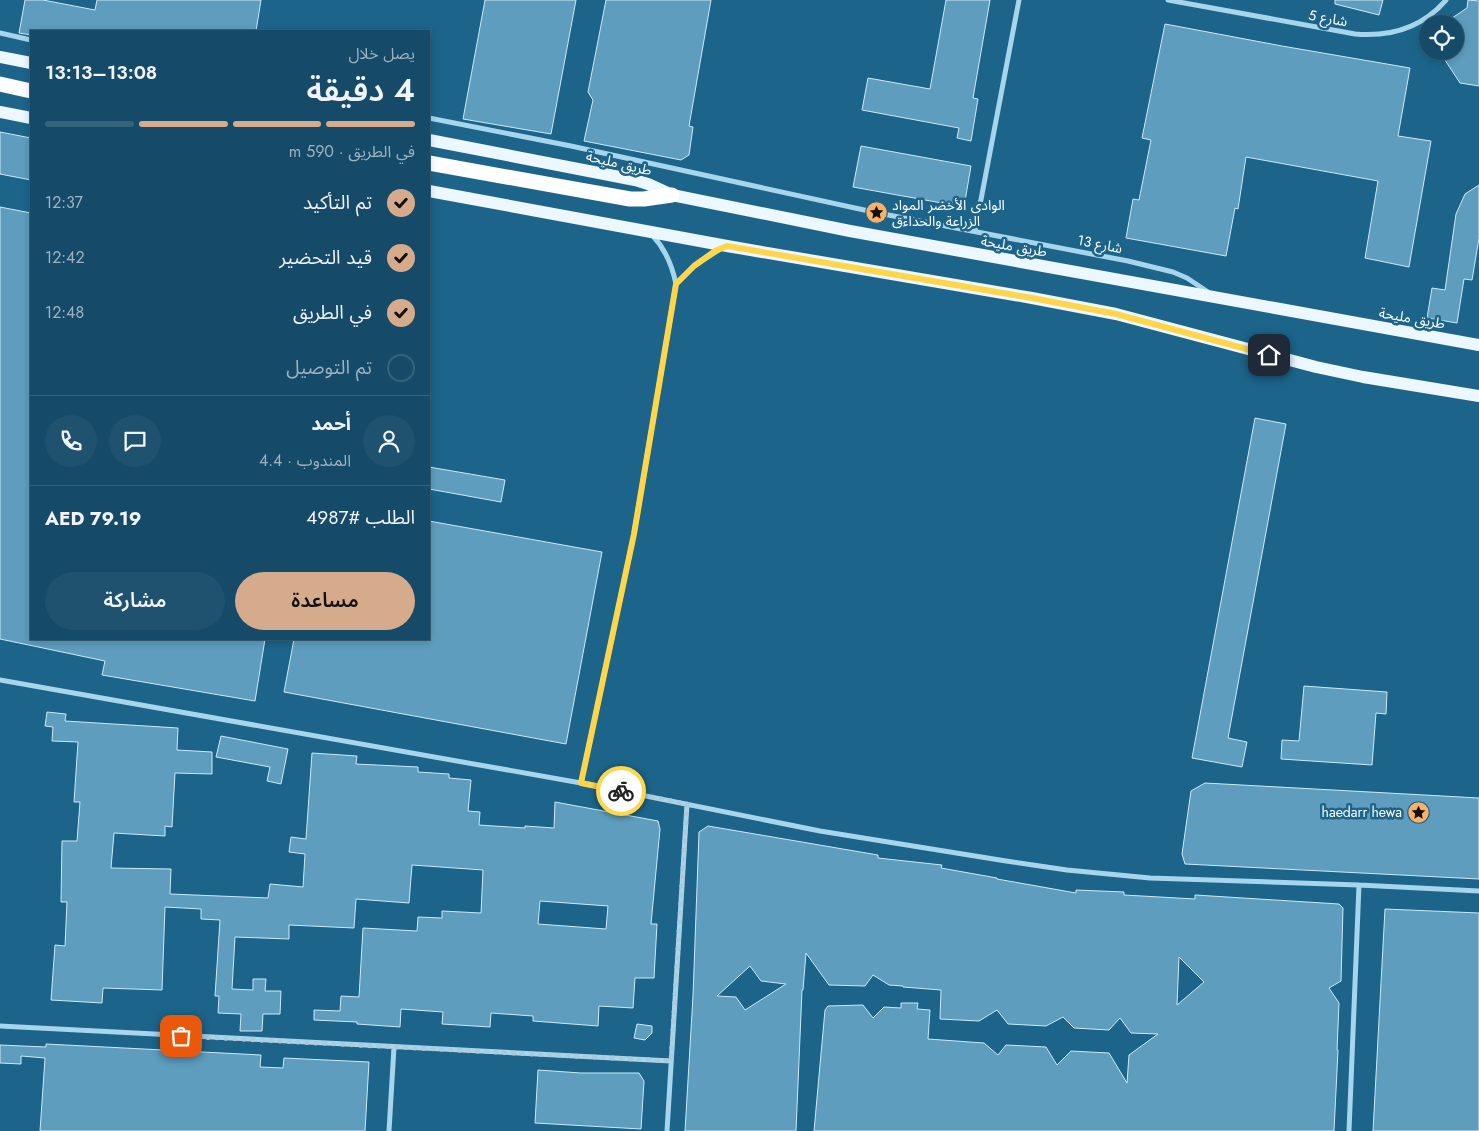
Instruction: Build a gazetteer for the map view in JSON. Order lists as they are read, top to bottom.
{
  "streets": {
    "main road": ["طريق مليحة"],
    "street": ["شارع 5", "شارع 13"]
  },
  "crossings": [
    ["طريق مليحة", "شارع 13"]
  ],
  "places": {
    "place": ["الوادى الأخضر المواد الزراعة والحداءق", "haedarr hewa"]
  },
  "page": {
    "heading": ["4 دقيقة", "يصل خلال", "13:08–13:13"],
    "panel": [
      "أحمد",
      "المندوب · 4.4",
      "الطلب #4987",
      "AED 79.19"
    ],
    "bar": "في الطريق · 590 m",
    "list": [
      ["تم التأكيد", "12:37"],
      ["قيد التحضير", "12:42"],
      ["في الطريق", "12:48"],
      "تم التوصيل"
    ],
    "buttons": ["مساعدة", "مشاركة"]
  }
}
